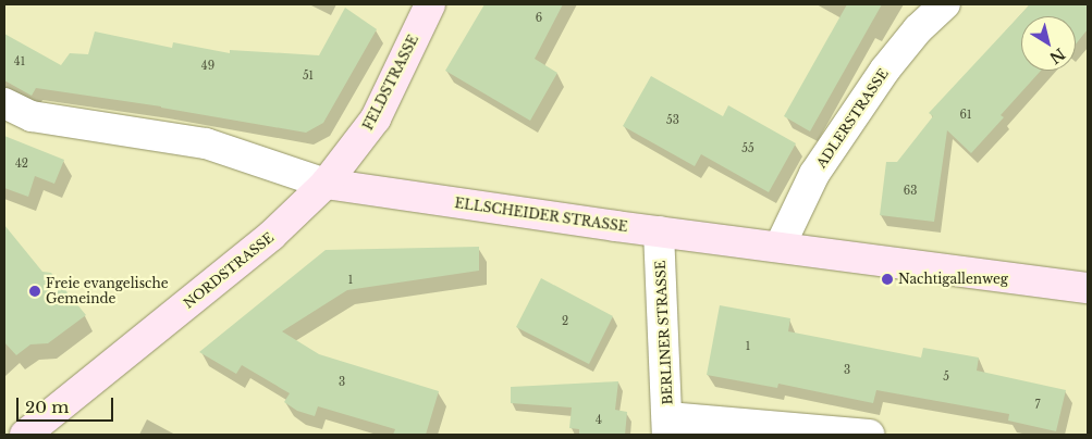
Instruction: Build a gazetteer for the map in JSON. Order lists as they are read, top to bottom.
{
  "streets": {
    "street": [
      "FELDSTRASSE",
      "ADLERSTRASSE",
      "ELLSCHEIDER STRASSE",
      "NORDSTRASSE",
      "BERLINER STRASSE"
    ]
  },
  "crossings": [
    ["FELDSTRASSE", "ELLSCHEIDER STRASSE"],
    ["FELDSTRASSE", "NORDSTRASSE"],
    ["ADLERSTRASSE", "ELLSCHEIDER STRASSE"],
    ["ELLSCHEIDER STRASSE", "NORDSTRASSE"],
    ["ELLSCHEIDER STRASSE", "BERLINER STRASSE"]
  ],
  "places": ["Nachtigallenweg", "Freie evangelische Gemeinde"],
  "house_numbers": [
    "6",
    "41",
    "49",
    "51",
    "61",
    "53",
    "55",
    "42",
    "63",
    "1",
    "2",
    "1",
    "3",
    "5",
    "3",
    "7",
    "4"
  ],
  "scale_bar": "20 m",
  "north": "bottom right"
}
